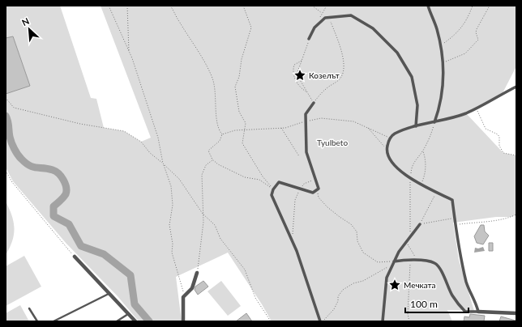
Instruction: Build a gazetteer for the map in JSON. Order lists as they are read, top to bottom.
{
  "parks": ["Tyulbeto"],
  "places": {
    "place": ["Козелът", "Мечката"]
  },
  "scale_bar": "100 m",
  "north": "top left"
}
